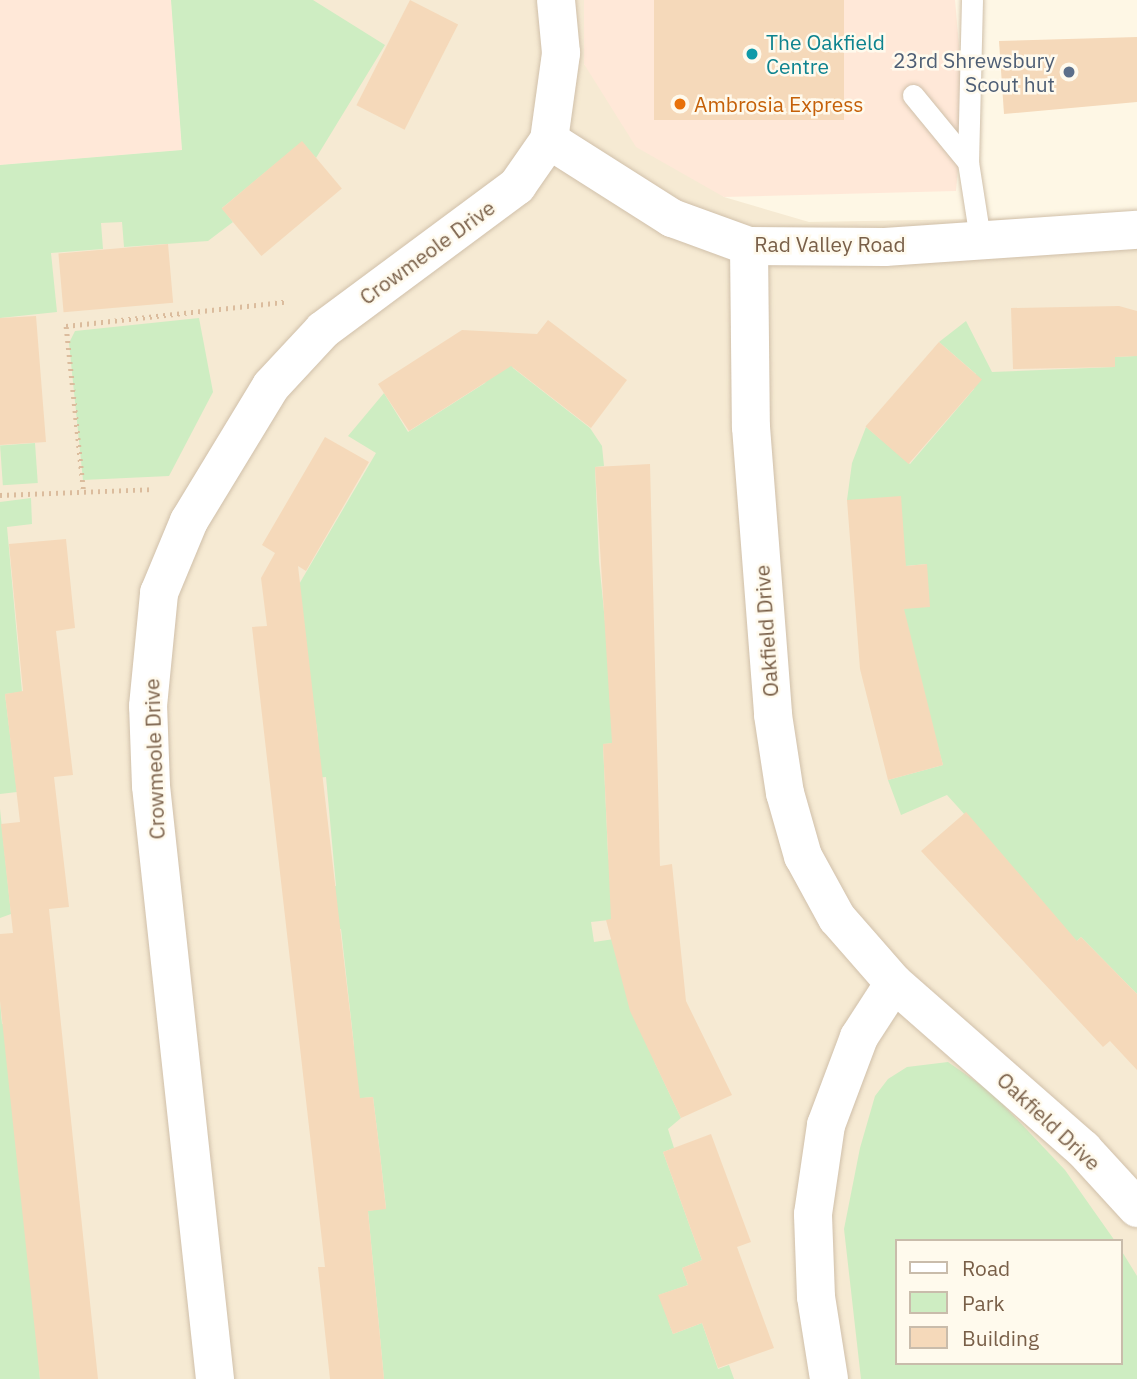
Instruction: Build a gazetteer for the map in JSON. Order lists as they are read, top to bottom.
{
  "streets": {
    "street": ["Rad Valley Road", "Crowmeole Drive", "Oakfield Drive"]
  },
  "crossings": [
    ["Rad Valley Road", "Crowmeole Drive"],
    ["Rad Valley Road", "Oakfield Drive"]
  ],
  "places": ["The Oakfield Centre", "23rd Shrewsbury Scout hut", "Ambrosia Express"],
  "legend": ["Road", "Park", "Building"]
}
